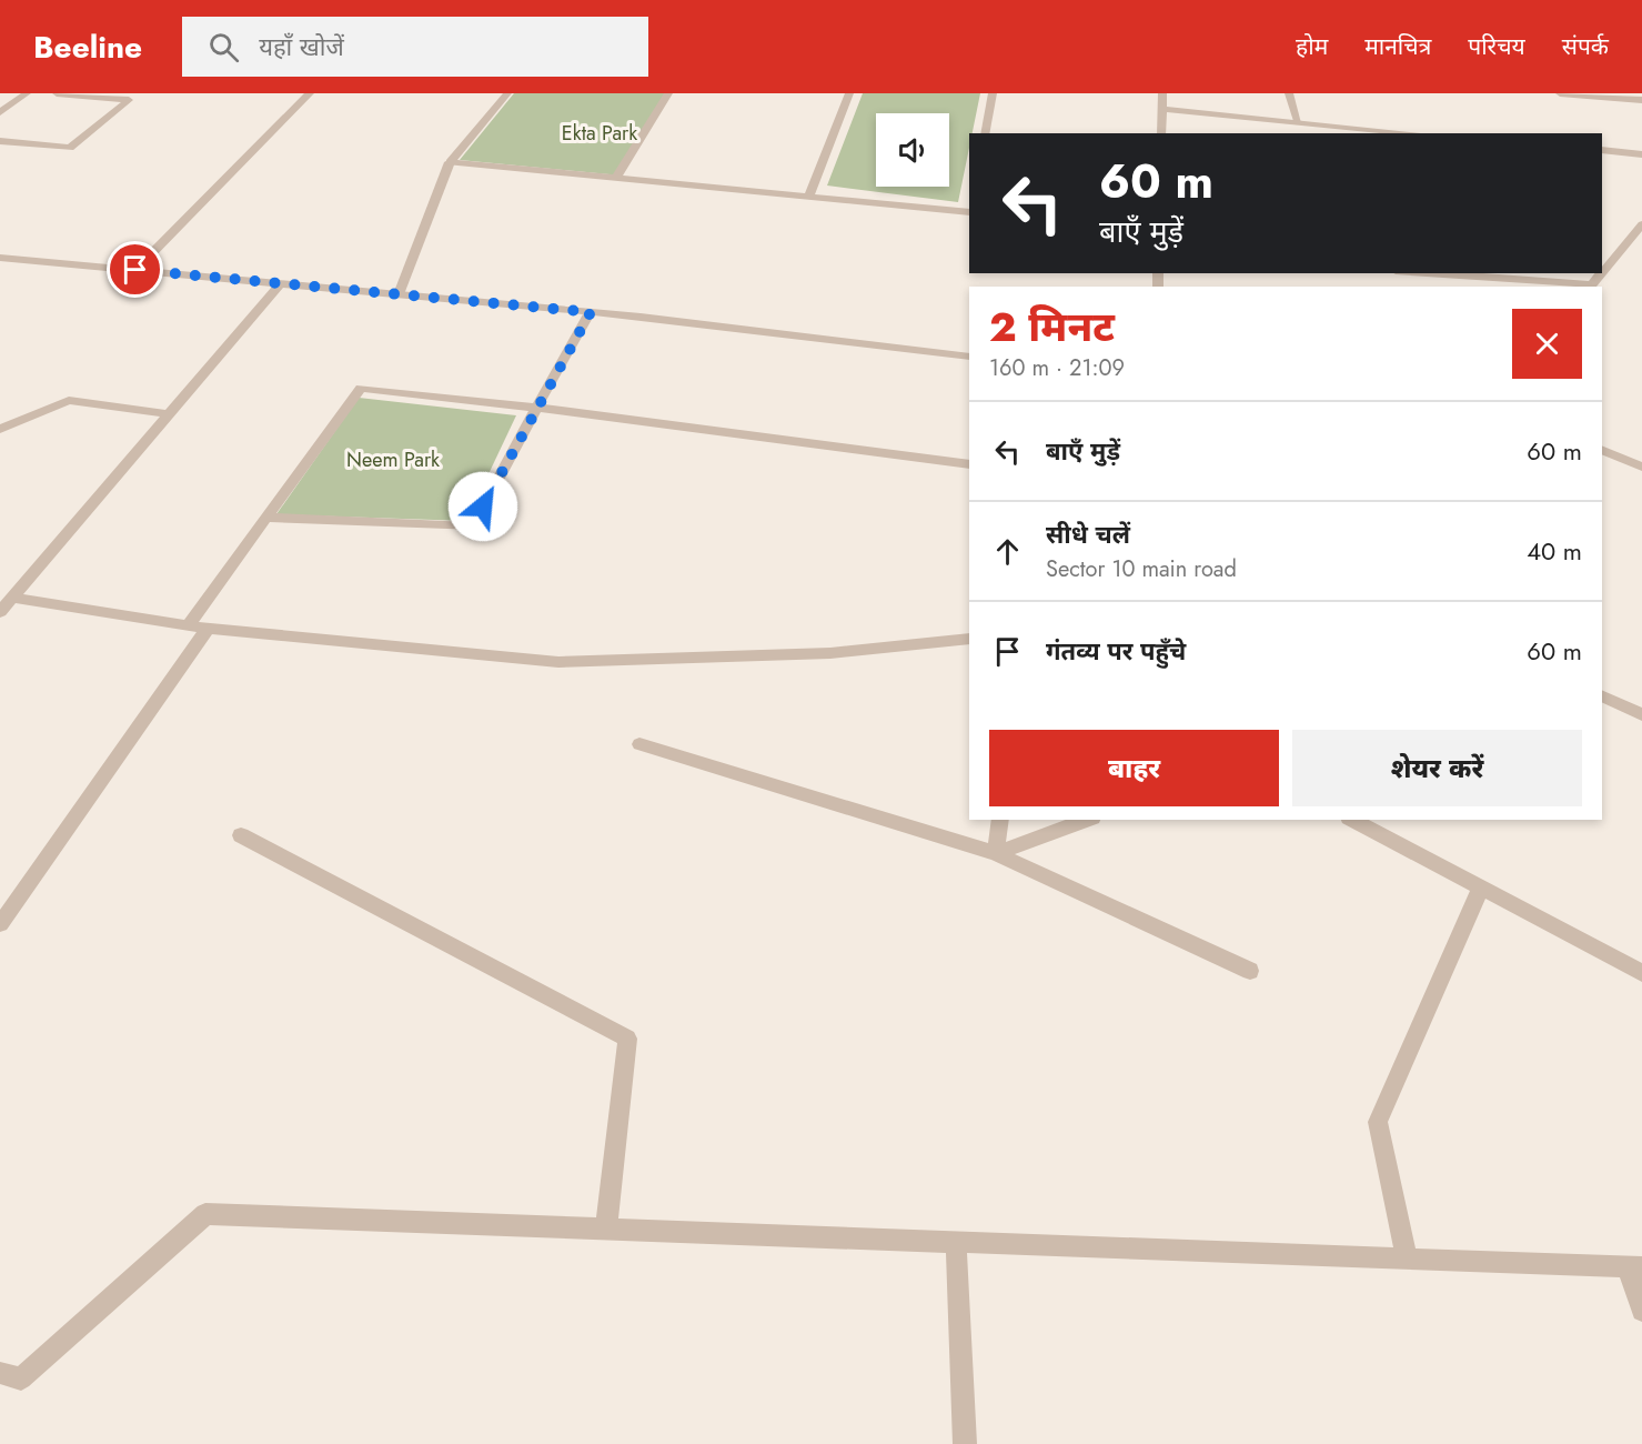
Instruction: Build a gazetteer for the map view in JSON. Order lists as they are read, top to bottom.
{
  "parks": ["Ekta Park", "Neem Park"],
  "page": {
    "header": "Beeline",
    "search": "यहाँ खोजें",
    "nav": [
      "होम",
      "मानचित्र",
      "परिचय",
      "संपर्क"
    ],
    "turn": ["60 m", "बाएँ मुड़ें"],
    "heading": ["2 मिनट", "160 m · 21:09"],
    "list": [
      {
        "name": "बाएँ मुड़ें",
        "value": "60 m"
      },
      {
        "name": "सीधे चलें",
        "note": "Sector 10 main road",
        "value": "40 m"
      },
      {
        "name": "गंतव्य पर पहुँचे",
        "value": "60 m"
      }
    ],
    "buttons": ["बाहर", "शेयर करें"]
  }
}
